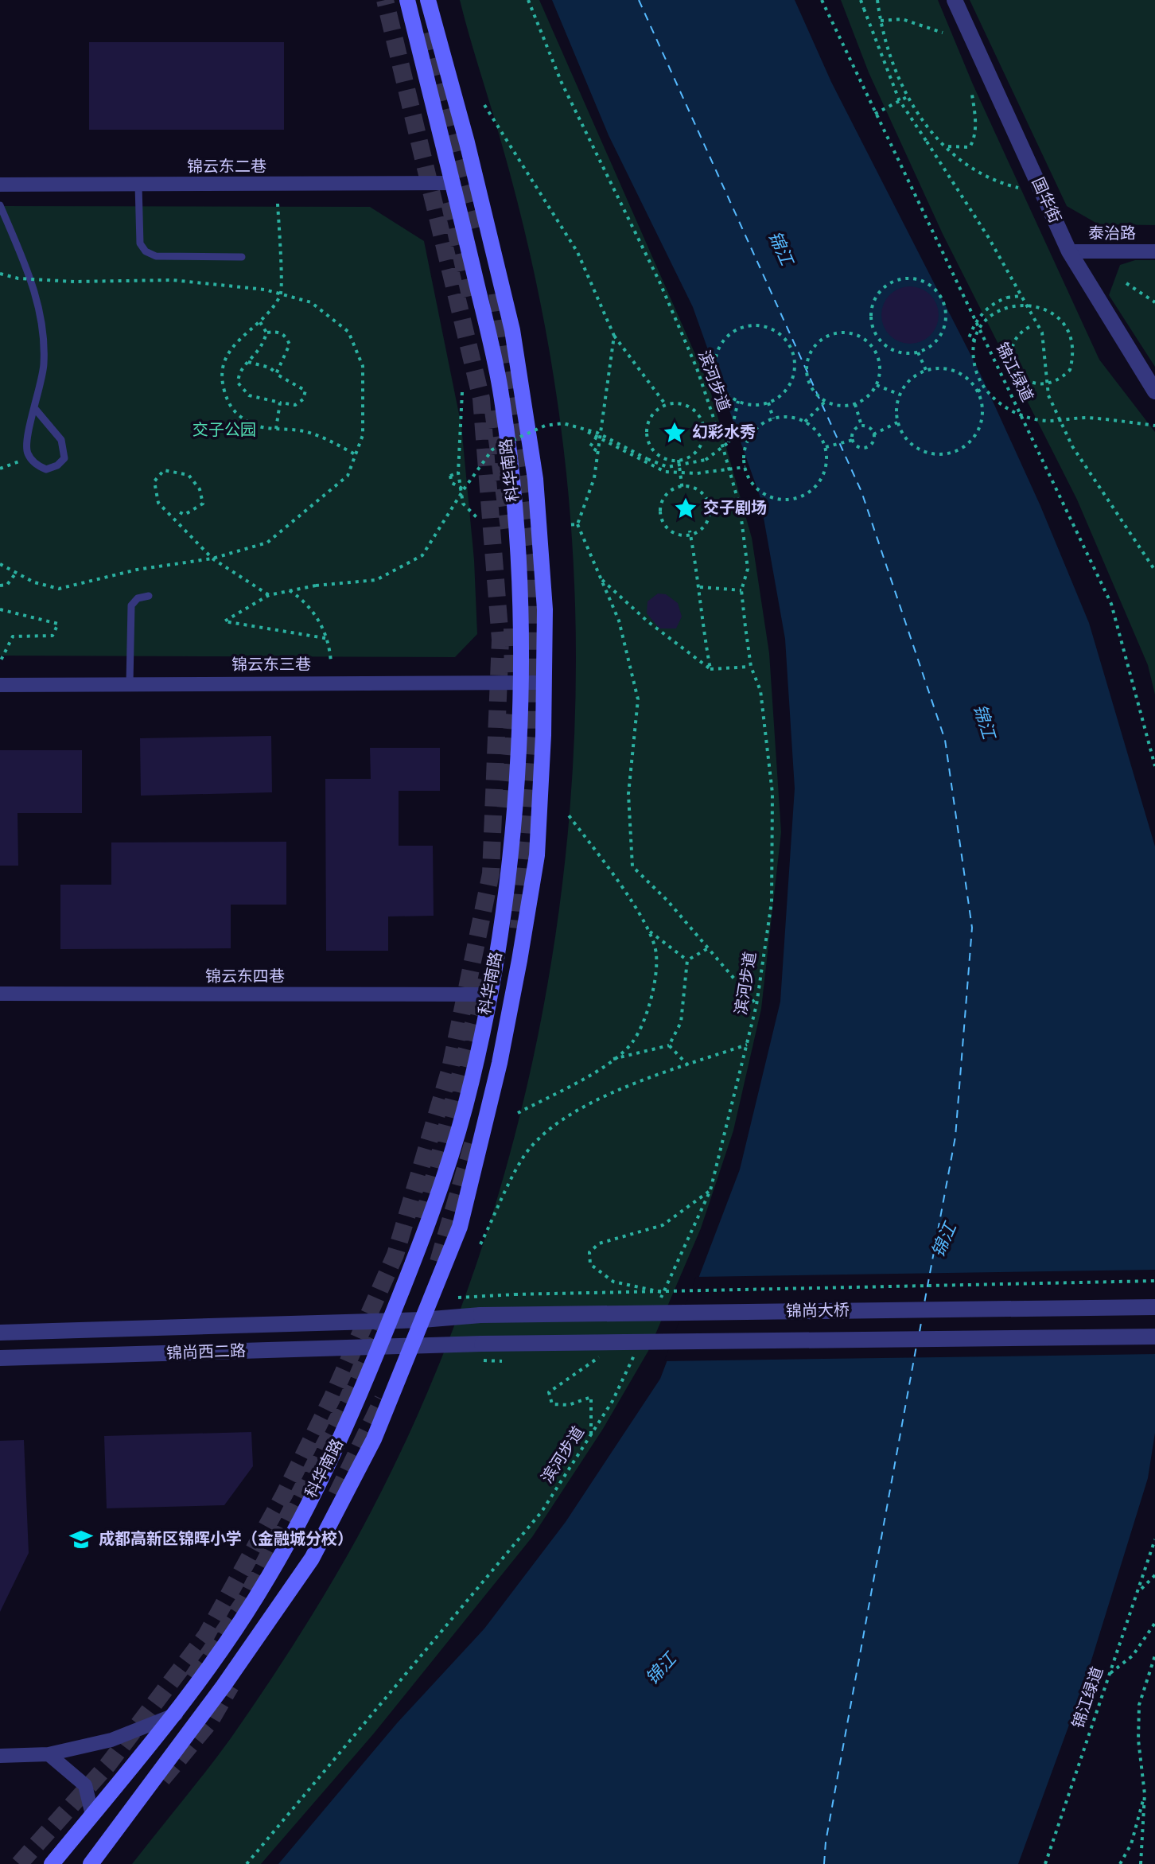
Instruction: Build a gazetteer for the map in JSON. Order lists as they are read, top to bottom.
{
  "streets": {
    "main road": ["科华南路"],
    "street": [
      "锦云东二巷",
      "国华街",
      "泰治路",
      "锦云东三巷",
      "锦云东四巷",
      "锦尚大桥",
      "锦尚西二路"
    ],
    "path": ["锦江绿道", "滨河步道"]
  },
  "crossings": [
    ["锦云东二巷", "科华南路"],
    ["国华街", "泰治路"],
    ["科华南路", "锦云东三巷"],
    ["科华南路", "锦云东四巷"],
    ["科华南路", "锦尚大桥"],
    ["科华南路", "锦尚西二路"],
    ["锦尚大桥", "锦尚西二路"]
  ],
  "water": ["锦江"],
  "parks": ["交子公园"],
  "places": {
    "place": ["幻彩水秀", "交子剧场"],
    "school or university": ["成都高新区锦晖小学（金融城分校）"]
  }
}
